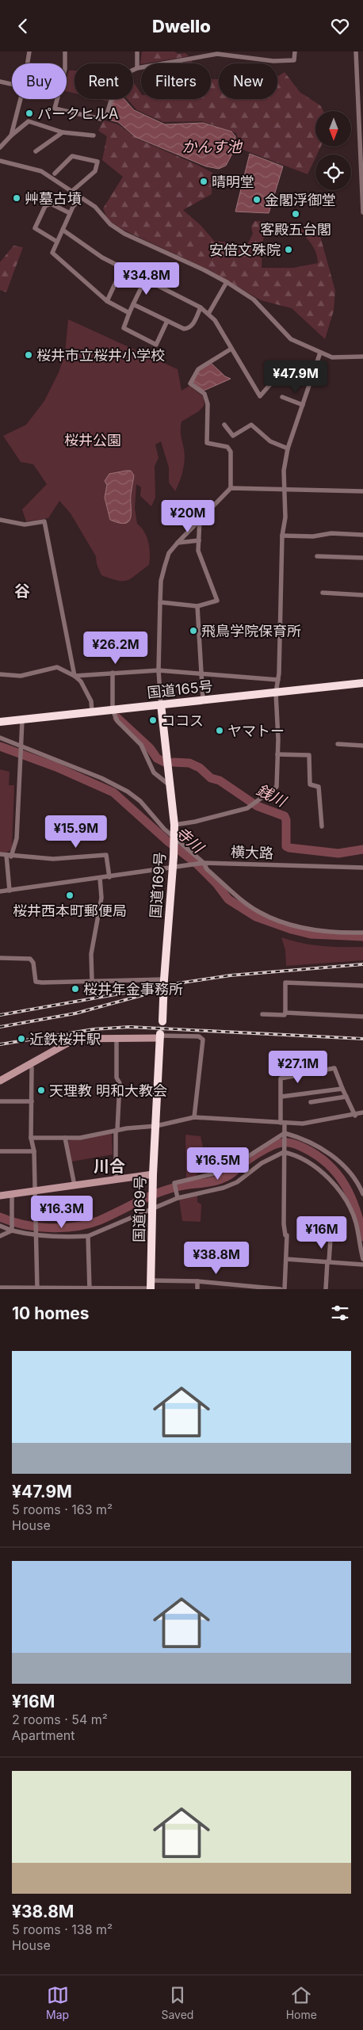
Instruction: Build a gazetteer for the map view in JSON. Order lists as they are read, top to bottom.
{
  "streets": {
    "highway": ["国道165号", "国道169号"],
    "street": ["横大路"]
  },
  "crossings": [
    ["国道165号", "国道169号"],
    ["横大路", "国道169号"]
  ],
  "districts": ["谷", "川合"],
  "water": ["かんす池", "銭川", "寺川"],
  "parks": ["桜井公園"],
  "places": [
    "パークヒルA",
    "晴明堂",
    "艸墓古墳",
    "金閣浮御堂",
    "客殿五台閣",
    "安倍文殊院",
    "桜井市立桜井小学校",
    "飛鳥学院保育所",
    "ココス",
    "ヤマトー",
    "桜井西本町郵便局",
    "桜井年金事務所",
    "近鉄桜井駅",
    "天理教 明和大教会"
  ],
  "north": "bottom",
  "page": {
    "header": "Dwello",
    "chip": [
      "Buy",
      "Rent",
      "Filters",
      "New"
    ],
    "price": [
      "¥34.8M",
      "¥47.9M",
      "¥20M",
      "¥26.2M",
      "¥15.9M",
      "¥27.1M",
      "¥16.5M",
      "¥16.3M",
      "¥16M",
      "¥38.8M"
    ],
    "heading": "10 homes",
    "list": [
      {
        "name": "¥47.9M",
        "note": "5 rooms · 163 m² · House"
      },
      {
        "name": "¥16M",
        "note": "2 rooms · 54 m² · Apartment"
      },
      {
        "name": "¥38.8M",
        "note": "5 rooms · 138 m² · House"
      }
    ],
    "tabs": ["Map", "Saved", "Home"]
  }
}
